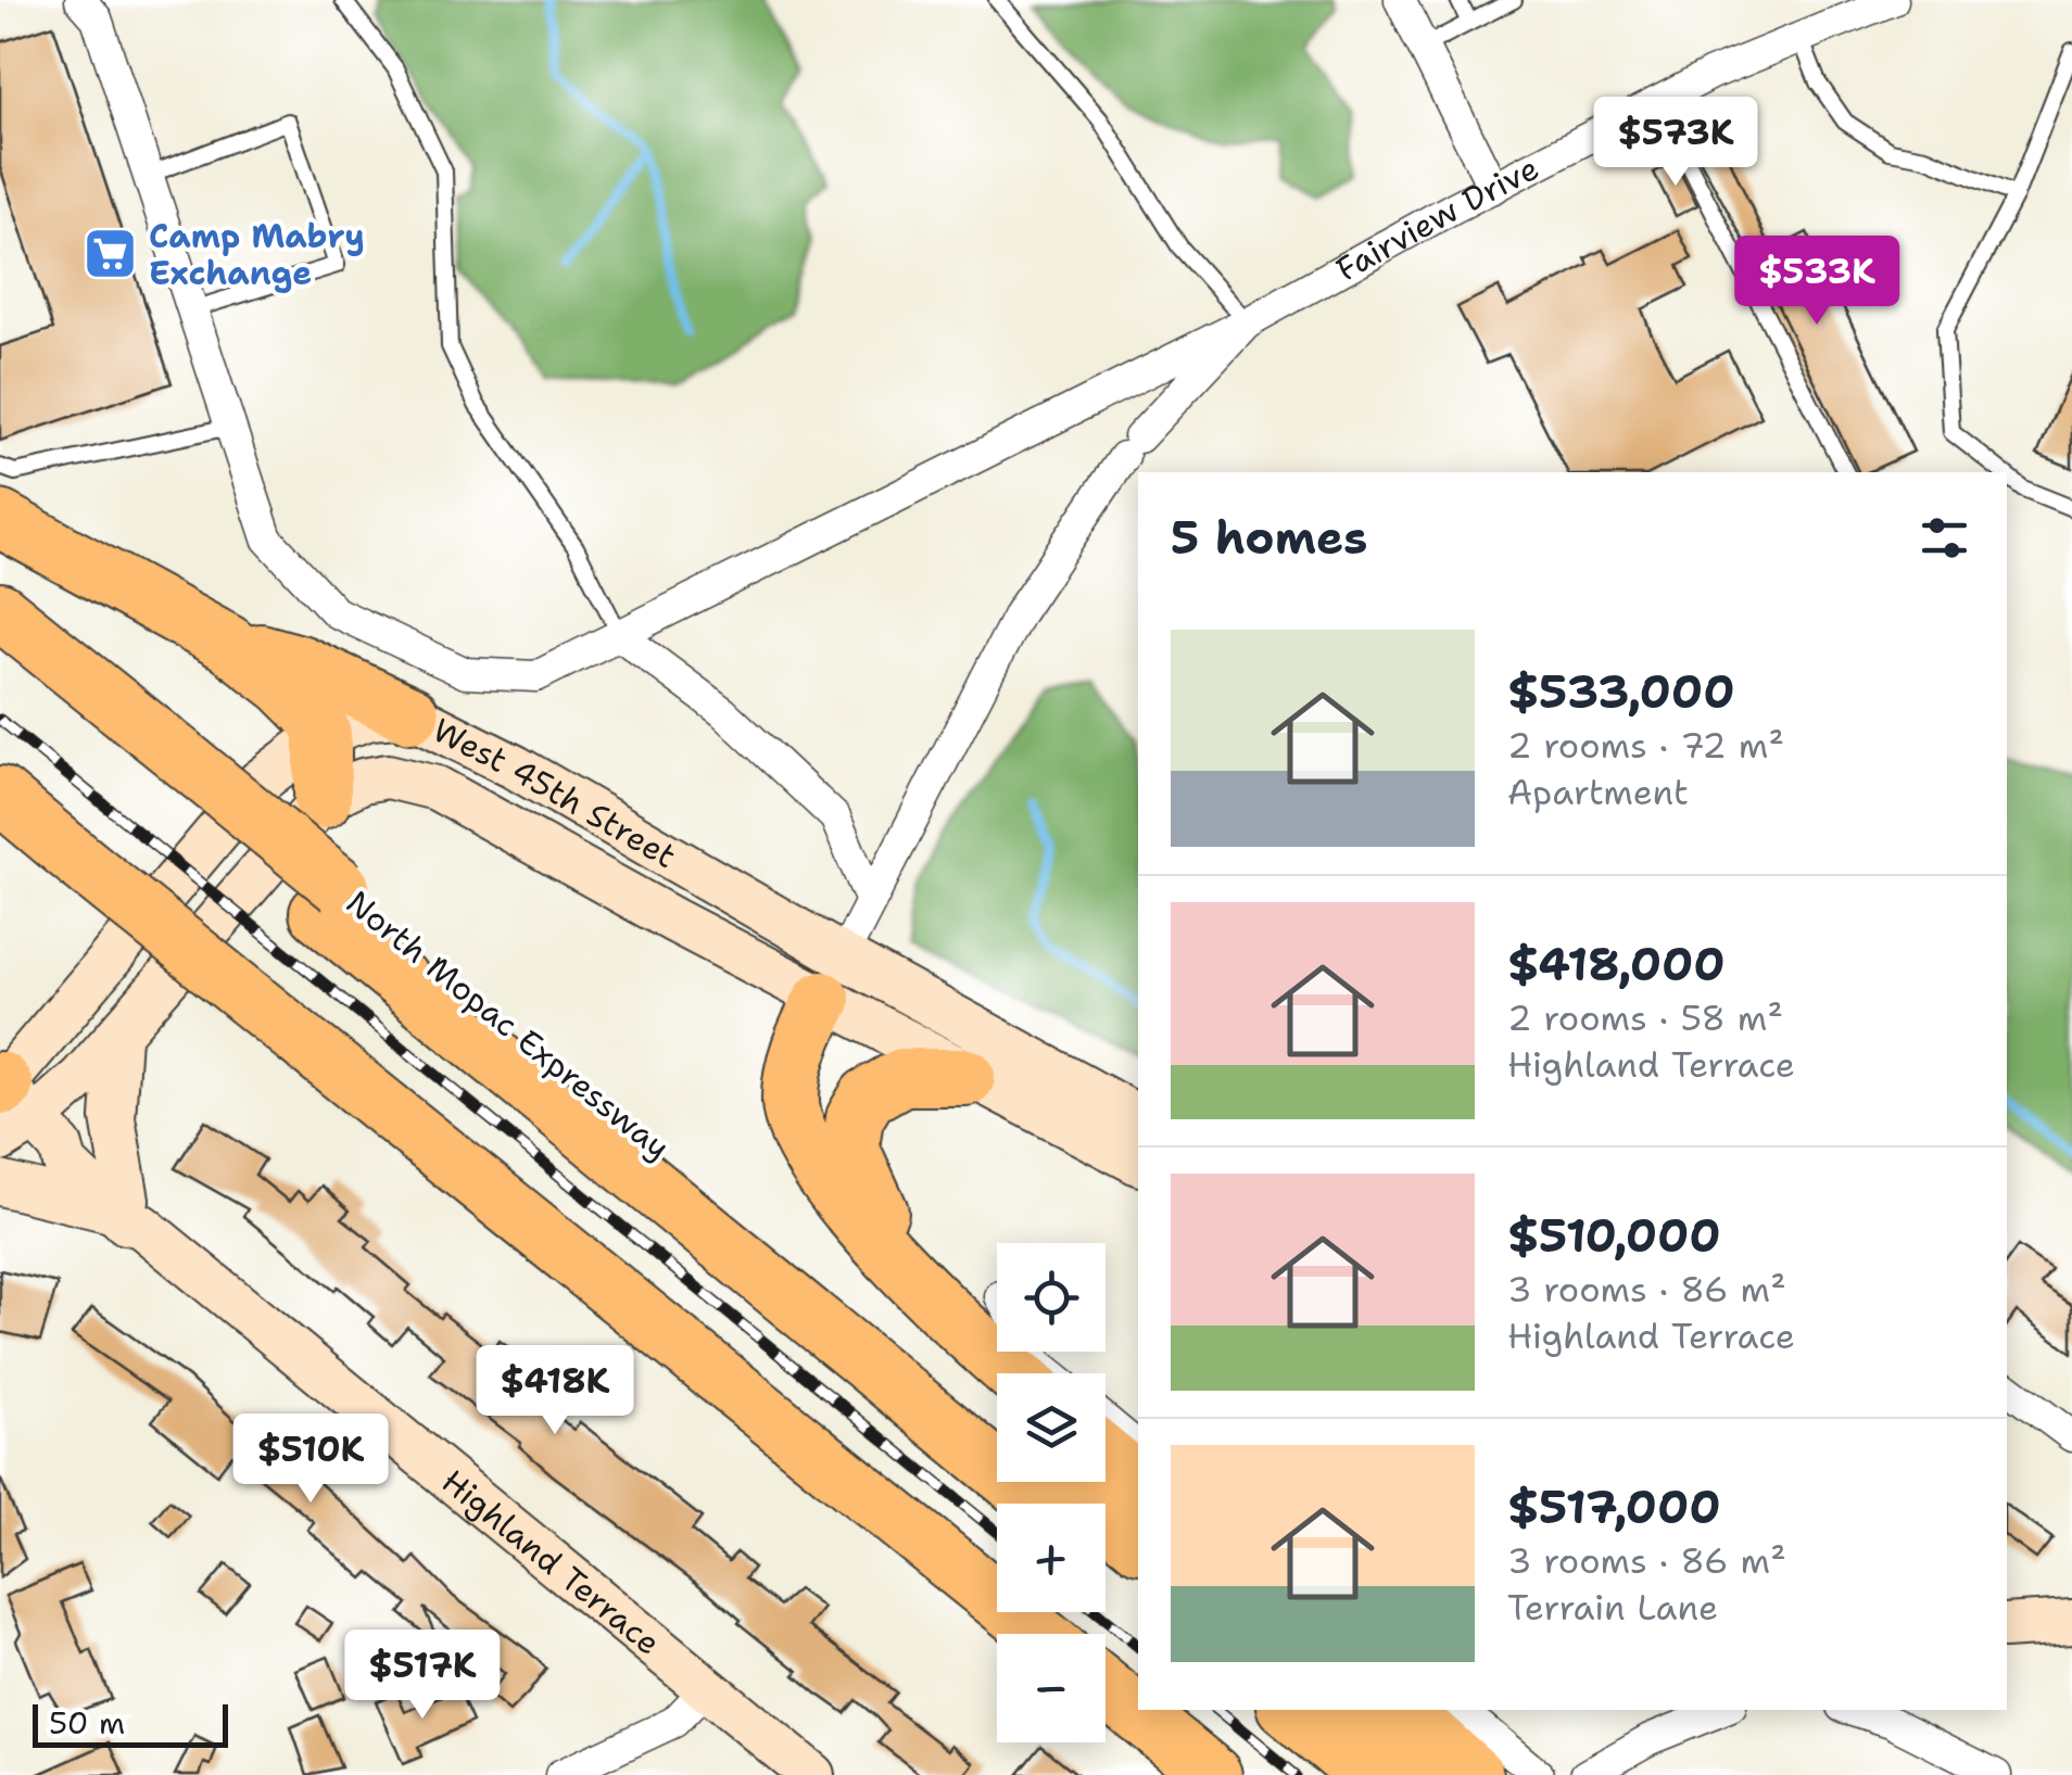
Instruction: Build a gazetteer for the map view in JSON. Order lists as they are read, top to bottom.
{
  "streets": {
    "highway": ["North Mopac Expressway"],
    "main road": ["West 45th Street", "Highland Terrace"],
    "street": ["Fairview Drive"]
  },
  "crossings": [
    ["Fairview Drive", "West 45th Street"],
    ["West 45th Street", "Highland Terrace"]
  ],
  "places": {
    "supermarket": ["Camp Mabry Exchange"]
  },
  "scale_bar": "50 m",
  "page": {
    "price": [
      "$573K",
      "$533K",
      "$418K",
      "$510K",
      "$517K"
    ],
    "heading": "5 homes",
    "list": [
      {
        "name": "$533,000",
        "note": "2 rooms · 72 m² · Apartment"
      },
      {
        "name": "$418,000",
        "note": "2 rooms · 58 m² · Highland Terrace"
      },
      {
        "name": "$510,000",
        "note": "3 rooms · 86 m² · Highland Terrace"
      },
      {
        "name": "$517,000",
        "note": "3 rooms · 86 m² · Terrain Lane"
      }
    ],
    "map_buttons": ["+", "−"],
    "scale": "50 m"
  }
}
